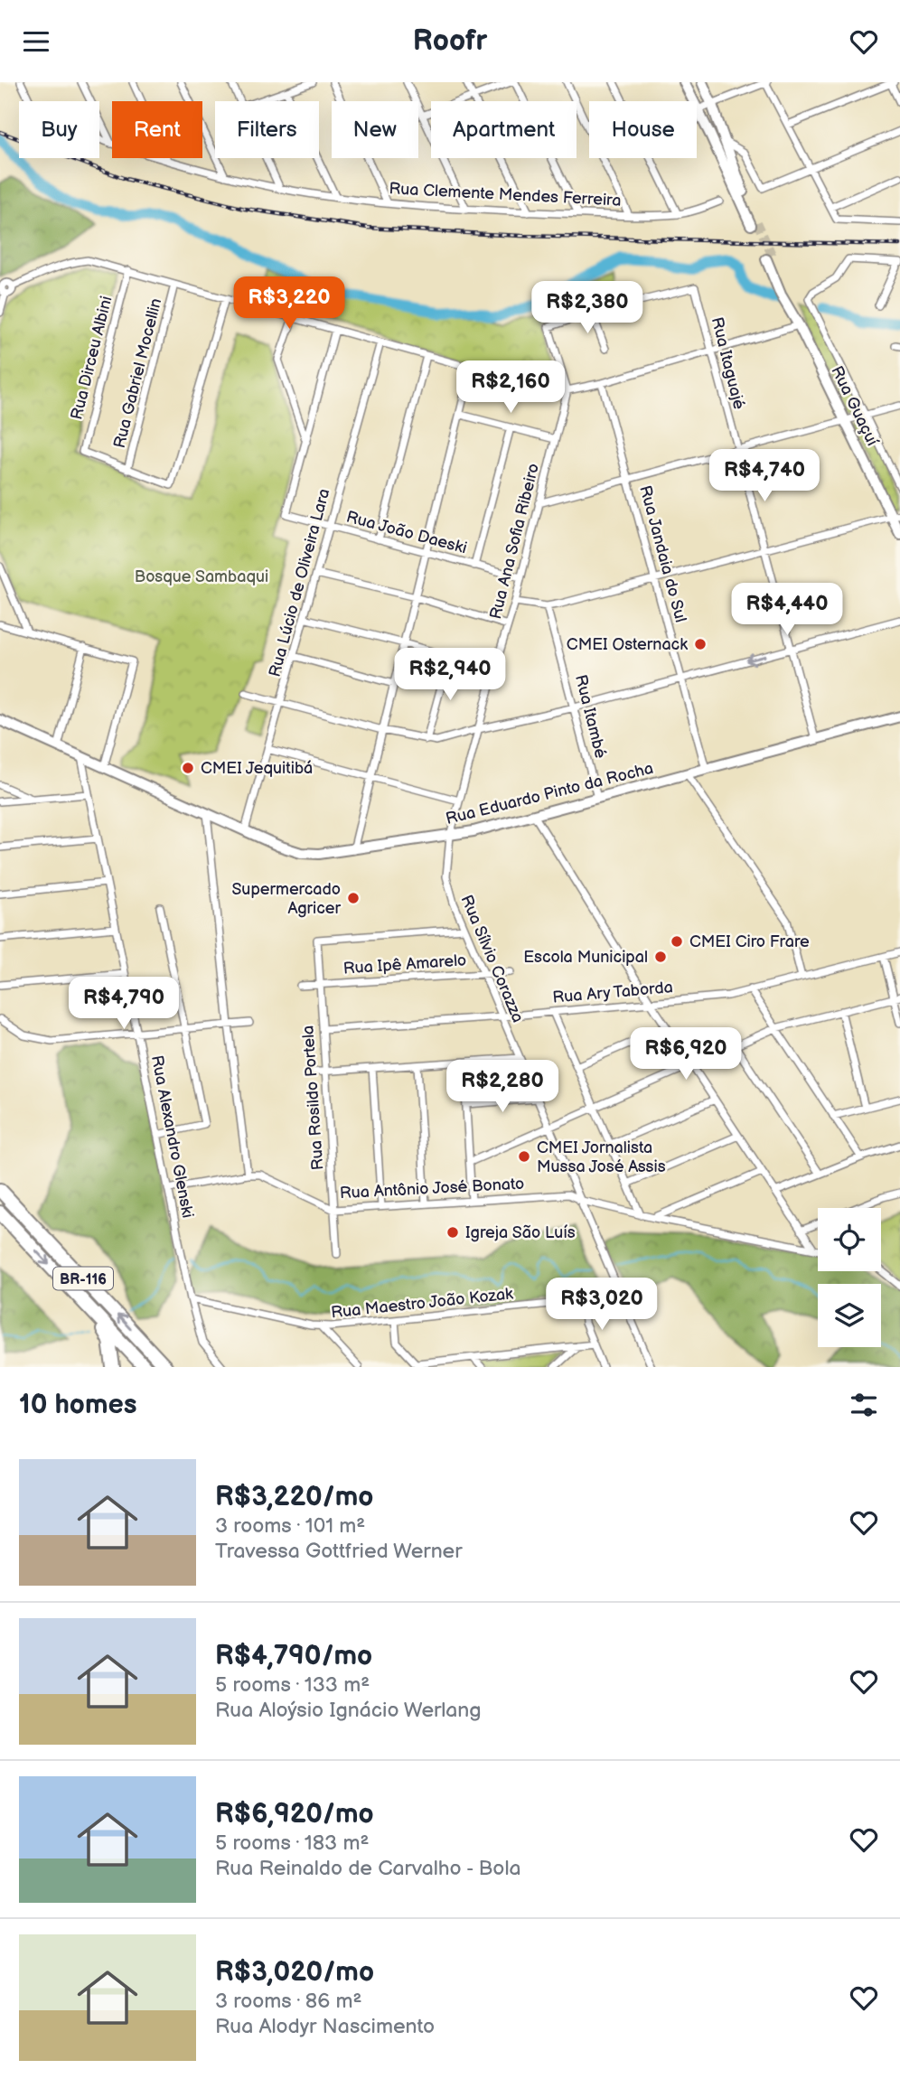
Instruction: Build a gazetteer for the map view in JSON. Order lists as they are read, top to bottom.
{
  "streets": {
    "highway": ["BR-116"],
    "main road": ["Rua Guaçuí", "Rua Eduardo Pinto da Rocha"],
    "street": [
      "Rua Clemente Mendes Ferreira",
      "Rua Dirceu Albini",
      "Rua Itaguajé",
      "Rua Gabriel Mocellin",
      "Rua João Daeski",
      "Rua Ana Sofia Ribeiro",
      "Rua Jandaia do Sul",
      "Rua Lúcio de Oliveira Lara",
      "Rua Itambé",
      "Rua Sílvio Corazza",
      "Rua Ipê Amarelo",
      "Rua Ary Taborda",
      "Rua Rosildo Portela",
      "Rua Alexandro Glenski",
      "Rua Antônio José Bonato",
      "Rua Maestro João Kozak"
    ]
  },
  "crossings": [
    ["Rua Dirceu Albini", "Rua Gabriel Mocellin"],
    ["Rua Itaguajé", "Rua Eduardo Pinto da Rocha"],
    ["Rua João Daeski", "Rua Ana Sofia Ribeiro"],
    ["Rua João Daeski", "Rua Lúcio de Oliveira Lara"],
    ["Rua Ana Sofia Ribeiro", "Rua Eduardo Pinto da Rocha"],
    ["Rua Ana Sofia Ribeiro", "Rua Sílvio Corazza"],
    ["Rua Jandaia do Sul", "Rua Eduardo Pinto da Rocha"],
    ["Rua Lúcio de Oliveira Lara", "Rua Eduardo Pinto da Rocha"],
    ["Rua Itambé", "Rua Eduardo Pinto da Rocha"],
    ["Rua Eduardo Pinto da Rocha", "Rua Sílvio Corazza"],
    ["Rua Eduardo Pinto da Rocha", "Rua Alexandro Glenski"],
    ["Rua Sílvio Corazza", "Rua Ipê Amarelo"],
    ["Rua Sílvio Corazza", "Rua Ary Taborda"],
    ["Rua Sílvio Corazza", "Rua Rosildo Portela"],
    ["Rua Sílvio Corazza", "Rua Antônio José Bonato"],
    ["Rua Sílvio Corazza", "Rua Maestro João Kozak"],
    ["Rua Ipê Amarelo", "Rua Rosildo Portela"],
    ["Rua Ary Taborda", "Rua Rosildo Portela"],
    ["Rua Rosildo Portela", "Rua Antônio José Bonato"],
    ["Rua Alexandro Glenski", "Rua Antônio José Bonato"],
    ["Rua Alexandro Glenski", "Rua Maestro João Kozak"]
  ],
  "parks": ["Bosque Sambaqui"],
  "places": [
    "CMEI Osternack",
    "CMEI Jequitibá",
    "Supermercado Agricer",
    "CMEI Ciro Frare",
    "Escola Municipal",
    "CMEI Jornalista Mussa José Assis",
    "Igreja São Luís"
  ],
  "page": {
    "header": "Roofr",
    "chip": [
      "Buy",
      "Rent",
      "Filters",
      "New",
      "Apartment",
      "House"
    ],
    "price": [
      "R$3,220",
      "R$2,380",
      "R$2,160",
      "R$4,740",
      "R$4,440",
      "R$2,940",
      "R$4,790",
      "R$6,920",
      "R$2,280",
      "R$3,020"
    ],
    "heading": "10 homes",
    "list": [
      {
        "name": "R$3,220/mo",
        "note": "3 rooms · 101 m² · Travessa Gottfried Werner"
      },
      {
        "name": "R$4,790/mo",
        "note": "5 rooms · 133 m² · Rua Aloýsio Ignácio Werlang"
      },
      {
        "name": "R$6,920/mo",
        "note": "5 rooms · 183 m² · Rua Reinaldo de Carvalho - Bola"
      },
      {
        "name": "R$3,020/mo",
        "note": "3 rooms · 86 m² · Rua Alodyr Nascimento"
      }
    ]
  }
}
